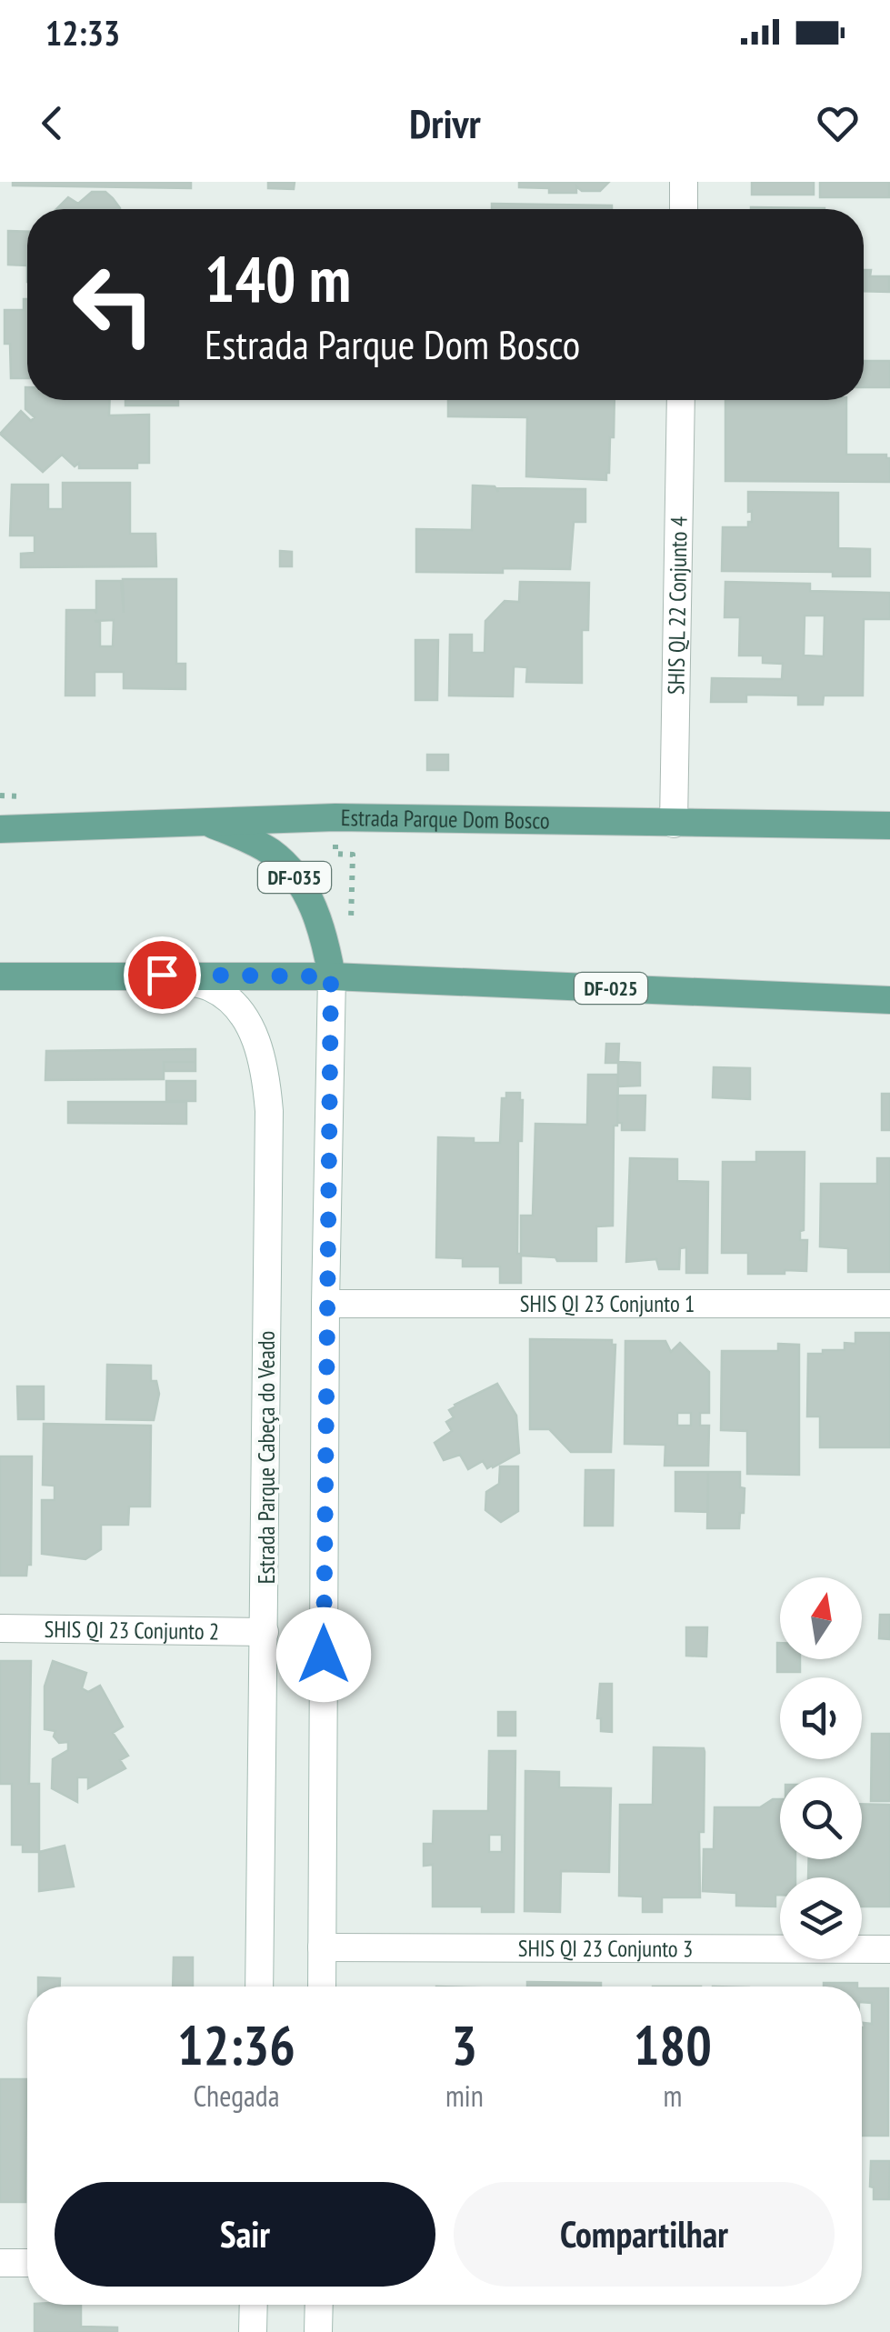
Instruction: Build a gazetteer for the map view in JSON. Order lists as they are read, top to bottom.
{
  "streets": {
    "main road": [
      "SHIS QL 22 Conjunto 4",
      "Estrada Parque Dom Bosco",
      "DF-035",
      "DF-025",
      "SHIS QI 23 Conjunto 1",
      "Estrada Parque Cabeça do Veado",
      "SHIS QI 23 Conjunto 2",
      "SHIS QI 23 Conjunto 3"
    ]
  },
  "crossings": [
    ["SHIS QL 22 Conjunto 4", "Estrada Parque Dom Bosco"],
    ["Estrada Parque Dom Bosco", "DF-035"],
    ["DF-035", "DF-025"],
    ["DF-035", "SHIS QI 23 Conjunto 1"],
    ["DF-035", "SHIS QI 23 Conjunto 3"],
    ["DF-025", "Estrada Parque Cabeça do Veado"],
    ["Estrada Parque Cabeça do Veado", "SHIS QI 23 Conjunto 2"]
  ],
  "north": "top",
  "page": {
    "status": "12:33",
    "header": "Drivr",
    "turn": ["140 m", "Estrada Parque Dom Bosco"],
    "eta": [
      "12:36",
      "Chegada",
      "3",
      "min",
      "180",
      "m"
    ],
    "buttons": ["Sair", "Compartilhar"]
  }
}
